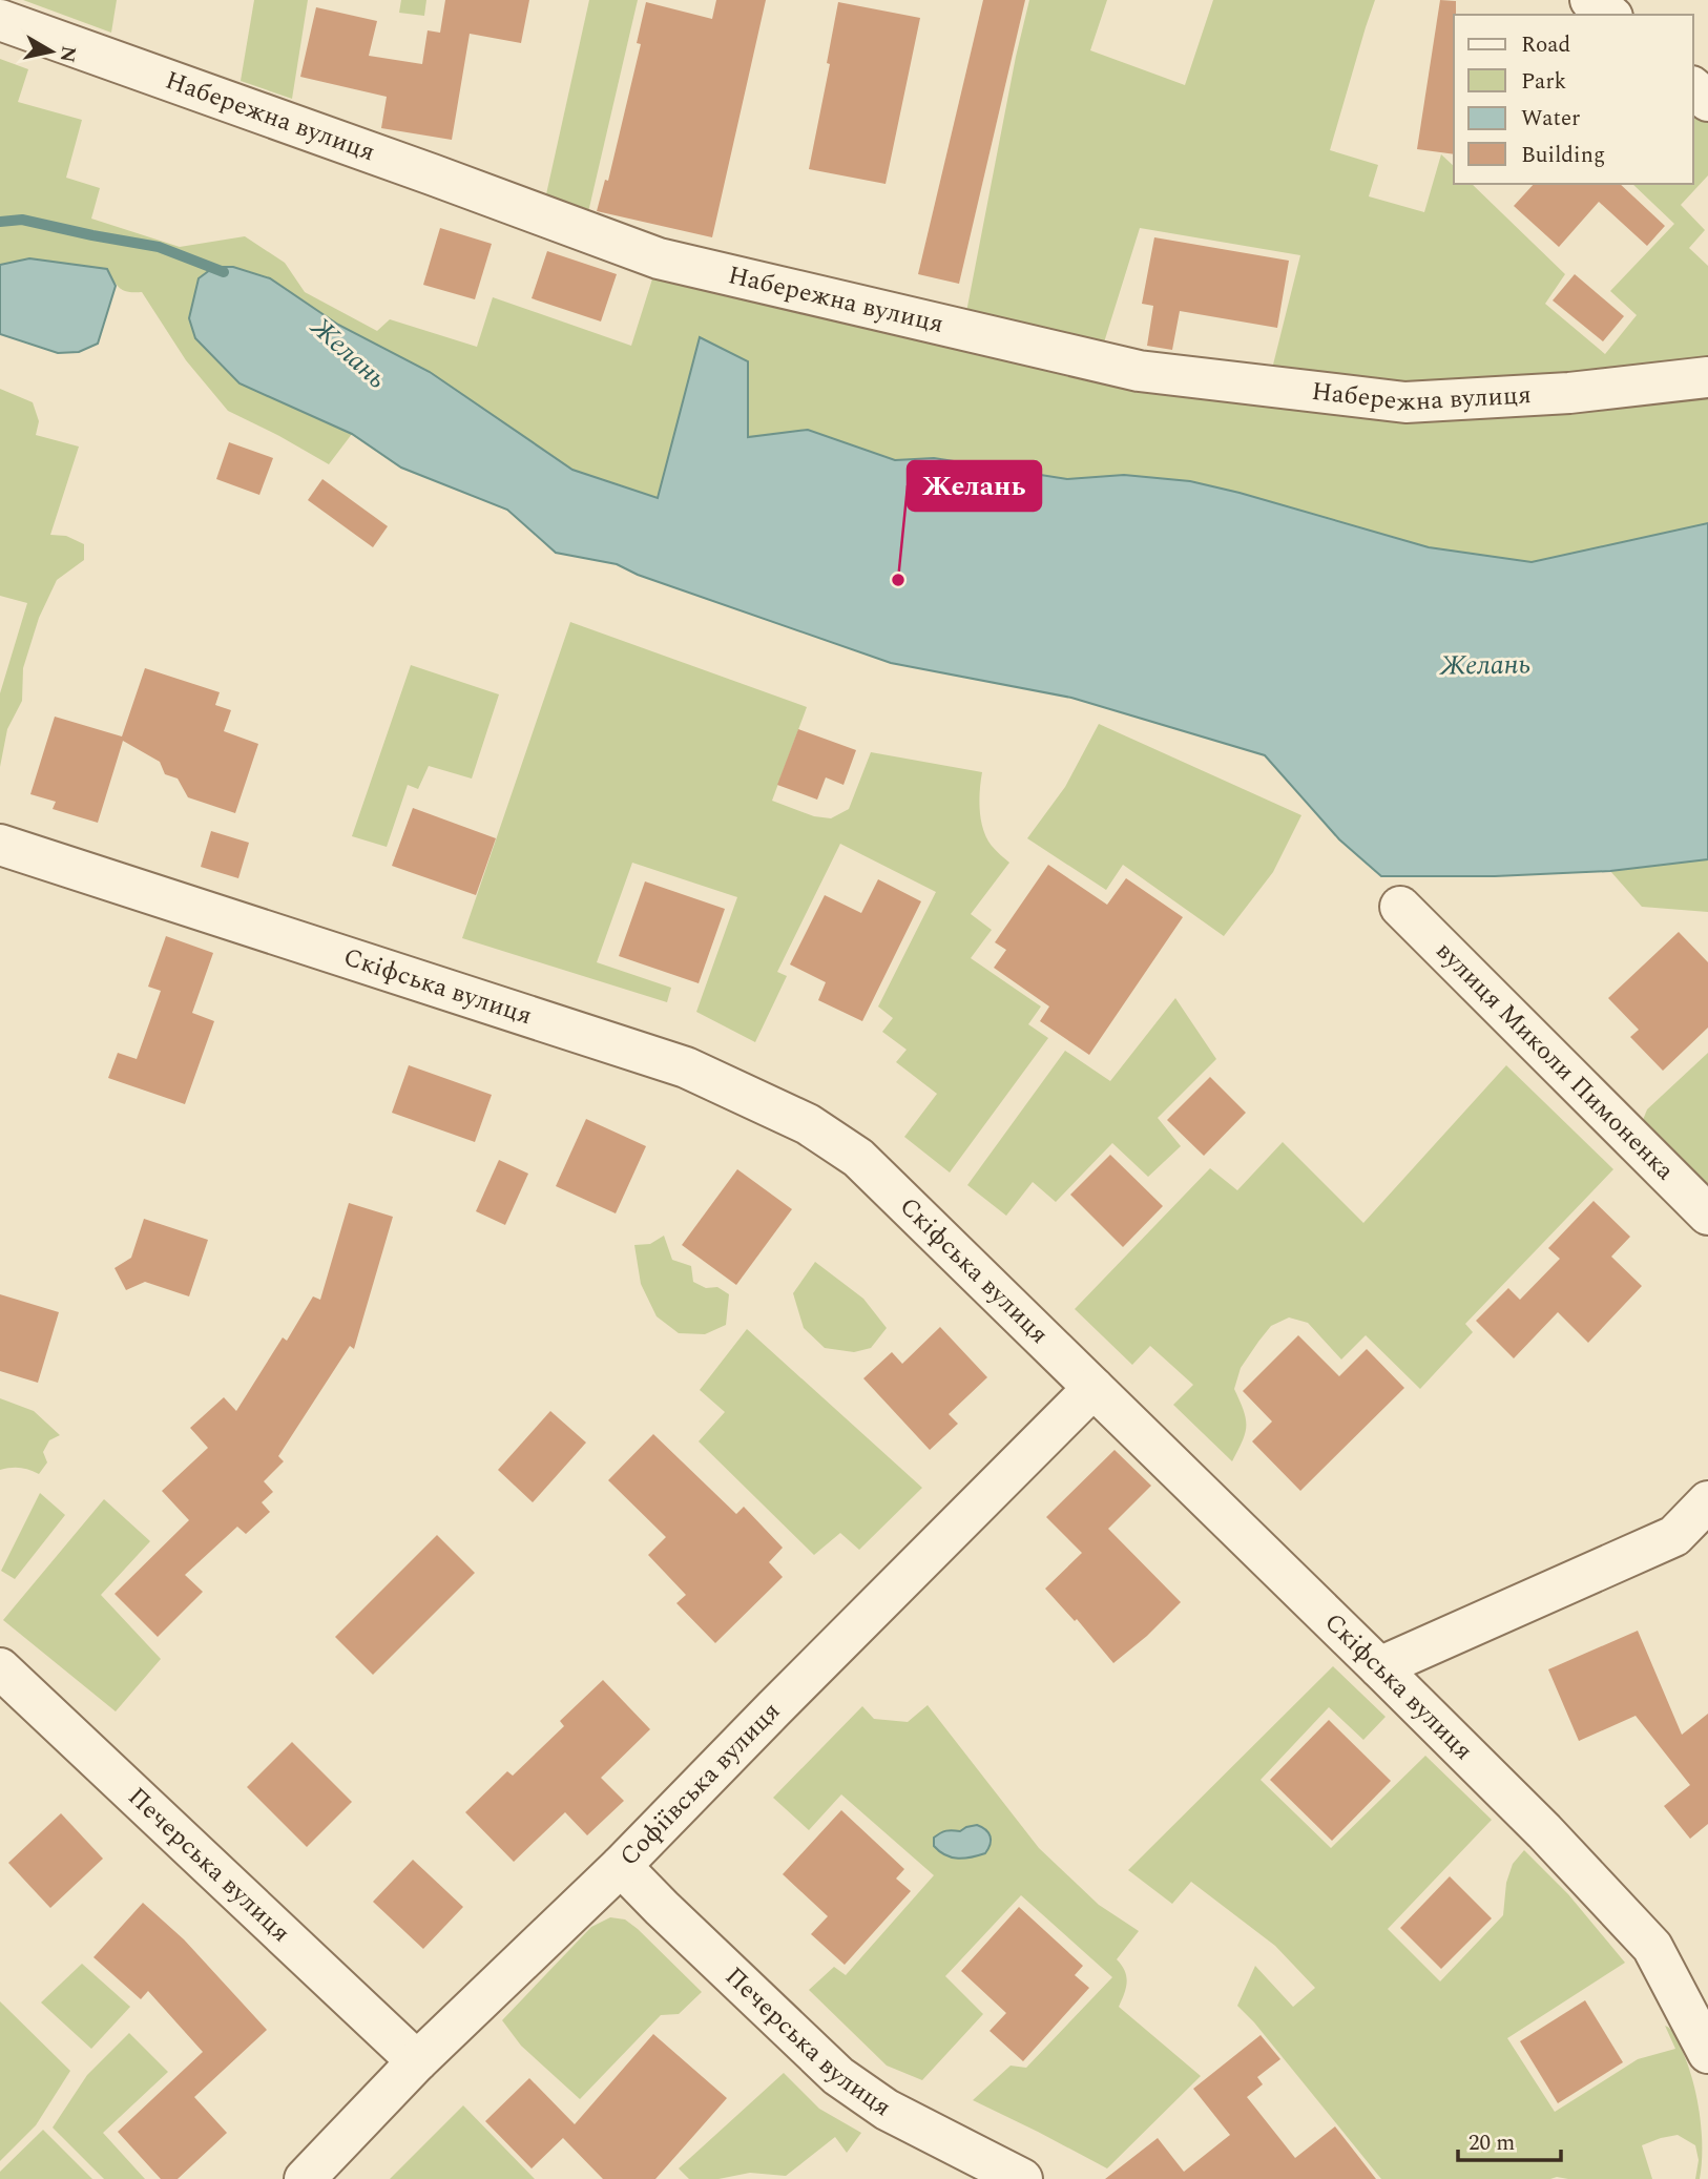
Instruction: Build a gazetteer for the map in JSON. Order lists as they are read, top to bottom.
{
  "streets": {
    "street": [
      "Набережна вулиця",
      "Скіфська вулиця",
      "вулиця Миколи Пимоненка",
      "Софіївська вулиця",
      "Печерська вулиця"
    ]
  },
  "crossings": [
    ["Скіфська вулиця", "Софіївська вулиця"],
    ["Софіївська вулиця", "Печерська вулиця"]
  ],
  "water": ["Желань"],
  "places": ["Желань"],
  "legend": [
    "Road",
    "Park",
    "Water",
    "Building"
  ],
  "scale_bar": "20 m",
  "north": "right"
}
